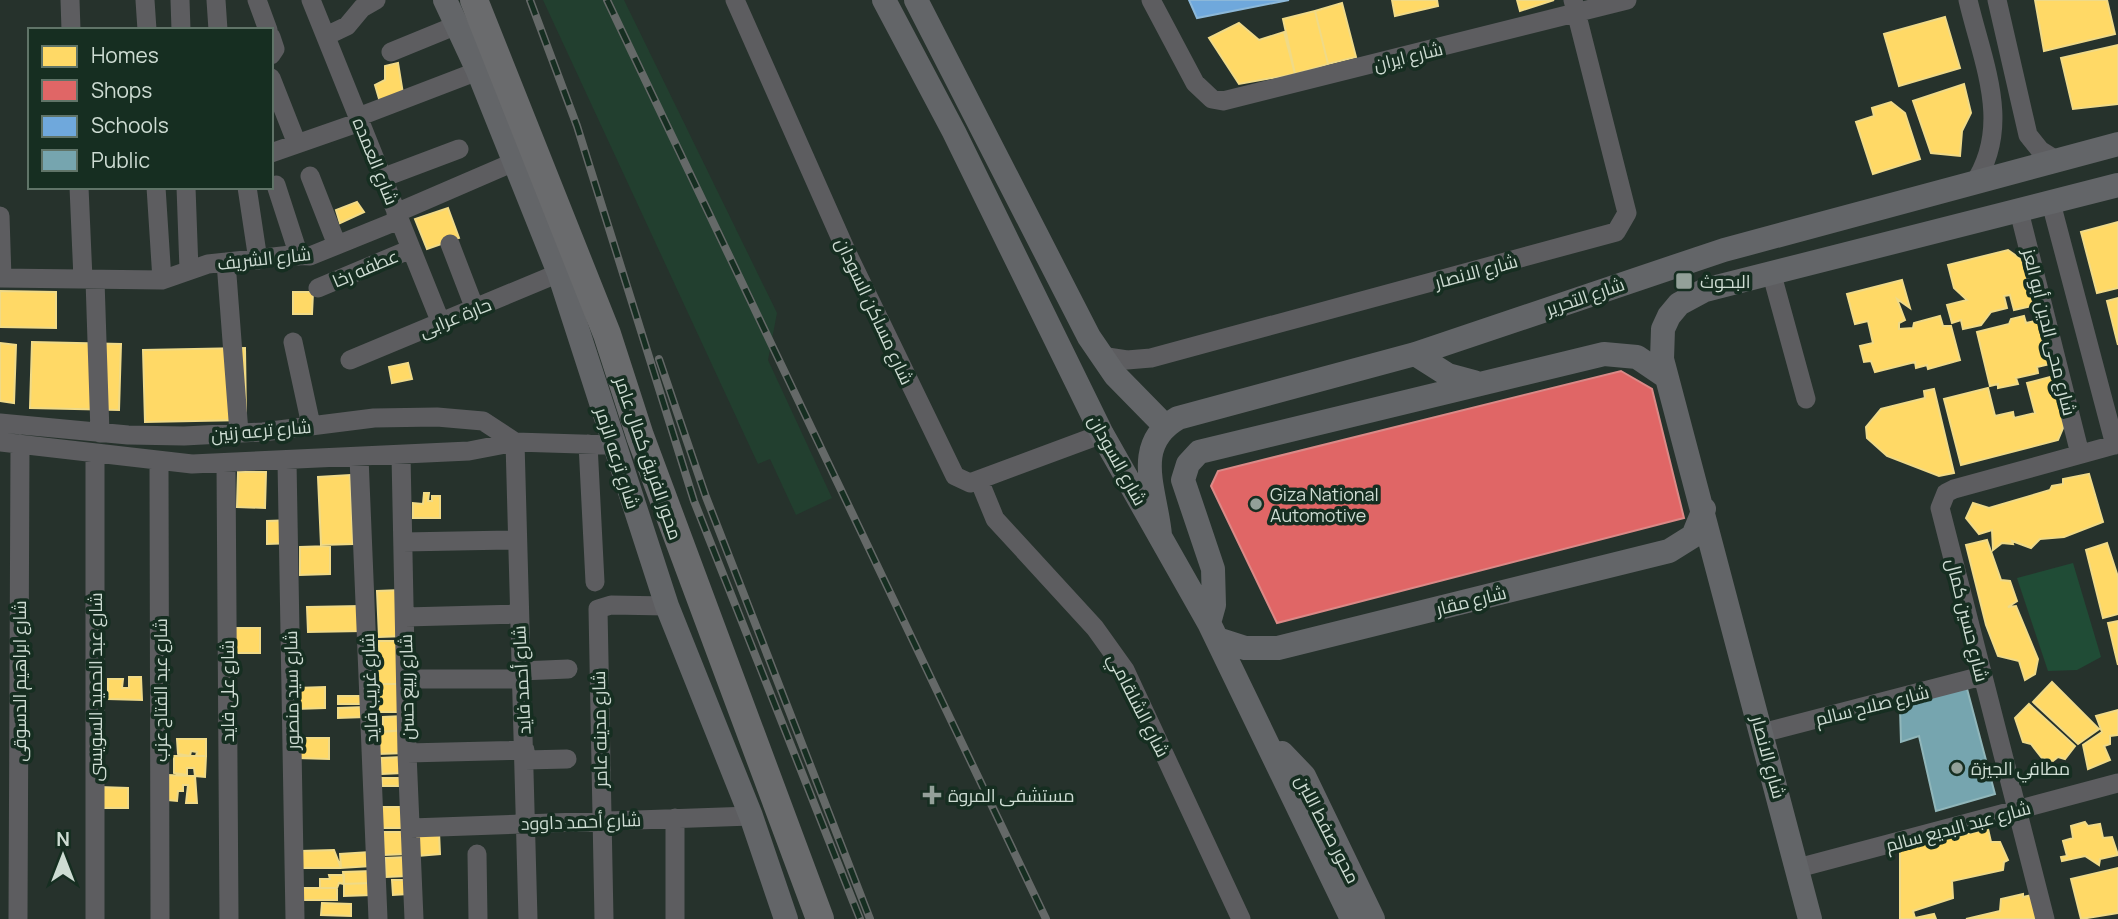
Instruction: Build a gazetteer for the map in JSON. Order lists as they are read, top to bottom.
{
  "streets": {
    "highway": ["محور الفريق كمال عامر"],
    "main road": [
      "شارع الانصار",
      "شارع التحرير",
      "شارع ترعه الزمر",
      "شارع السودان",
      "شارع مقار",
      "محور صفط اللبن"
    ],
    "street": [
      "شارع ايران",
      "شارع العمده",
      "شارع الشريف",
      "عطفه رخا",
      "شارع مساكن السودان",
      "حارة عرابى",
      "شارع محى الدين أبو العز",
      "شارع ترعه زنين",
      "شارع حسين كمال",
      "شارع أحمد فايد",
      "شارع ابراهيم الدسوقى",
      "شارع عبد الحميد السويسى",
      "شارع ربيع حسن",
      "شارع غريب فايد",
      "شارع عبد الفتاح عزب",
      "شارع سيد منصور",
      "شارع على فايد",
      "شارع الشلقامي",
      "شارع صلاح سالم",
      "شارع مدينه عامر",
      "شارع أحمد داوود",
      "شارع عبد البديع سالم"
    ]
  },
  "crossings": [
    ["شارع ايران", "شارع الانصار"],
    ["شارع العمده", "شارع الشريف"],
    ["شارع العمده", "عطفه رخا"],
    ["شارع العمده", "حارة عرابى"],
    ["شارع الشريف", "شارع ترعه الزمر"],
    ["شارع الانصار", "شارع مقار"],
    ["شارع الانصار", "شارع صلاح سالم"],
    ["شارع الانصار", "شارع عبد البديع سالم"],
    ["شارع مساكن السودان", "شارع الشلقامي"],
    ["حارة عرابى", "شارع ترعه الزمر"],
    ["شارع محى الدين أبو العز", "شارع حسين كمال"],
    ["شارع ترعه زنين", "شارع ترعه الزمر"],
    ["شارع ترعه زنين", "شارع أحمد فايد"],
    ["شارع ترعه زنين", "شارع ابراهيم الدسوقى"],
    ["شارع ترعه زنين", "شارع عبد الحميد السويسى"],
    ["شارع ترعه زنين", "شارع ربيع حسن"],
    ["شارع ترعه زنين", "شارع غريب فايد"],
    ["شارع ترعه زنين", "شارع عبد الفتاح عزب"],
    ["شارع ترعه زنين", "شارع سيد منصور"],
    ["شارع ترعه زنين", "شارع على فايد"],
    ["شارع ترعه الزمر", "شارع مدينه عامر"],
    ["شارع ترعه الزمر", "شارع أحمد داوود"],
    ["شارع السودان", "شارع مقار"],
    ["شارع السودان", "محور صفط اللبن"],
    ["شارع حسين كمال", "شارع صلاح سالم"],
    ["شارع حسين كمال", "شارع عبد البديع سالم"],
    ["شارع أحمد فايد", "شارع أحمد داوود"],
    ["شارع ربيع حسن", "شارع أحمد داوود"],
    ["شارع مدينه عامر", "شارع أحمد داوود"]
  ],
  "places": {
    "transit": ["البحوث"],
    "other": ["Giza National Automotive", "مطافي الجيزة"],
    "health": ["مستشفى المروة"]
  },
  "legend": [
    "Homes",
    "Shops",
    "Schools",
    "Public"
  ],
  "north": "top"
}
